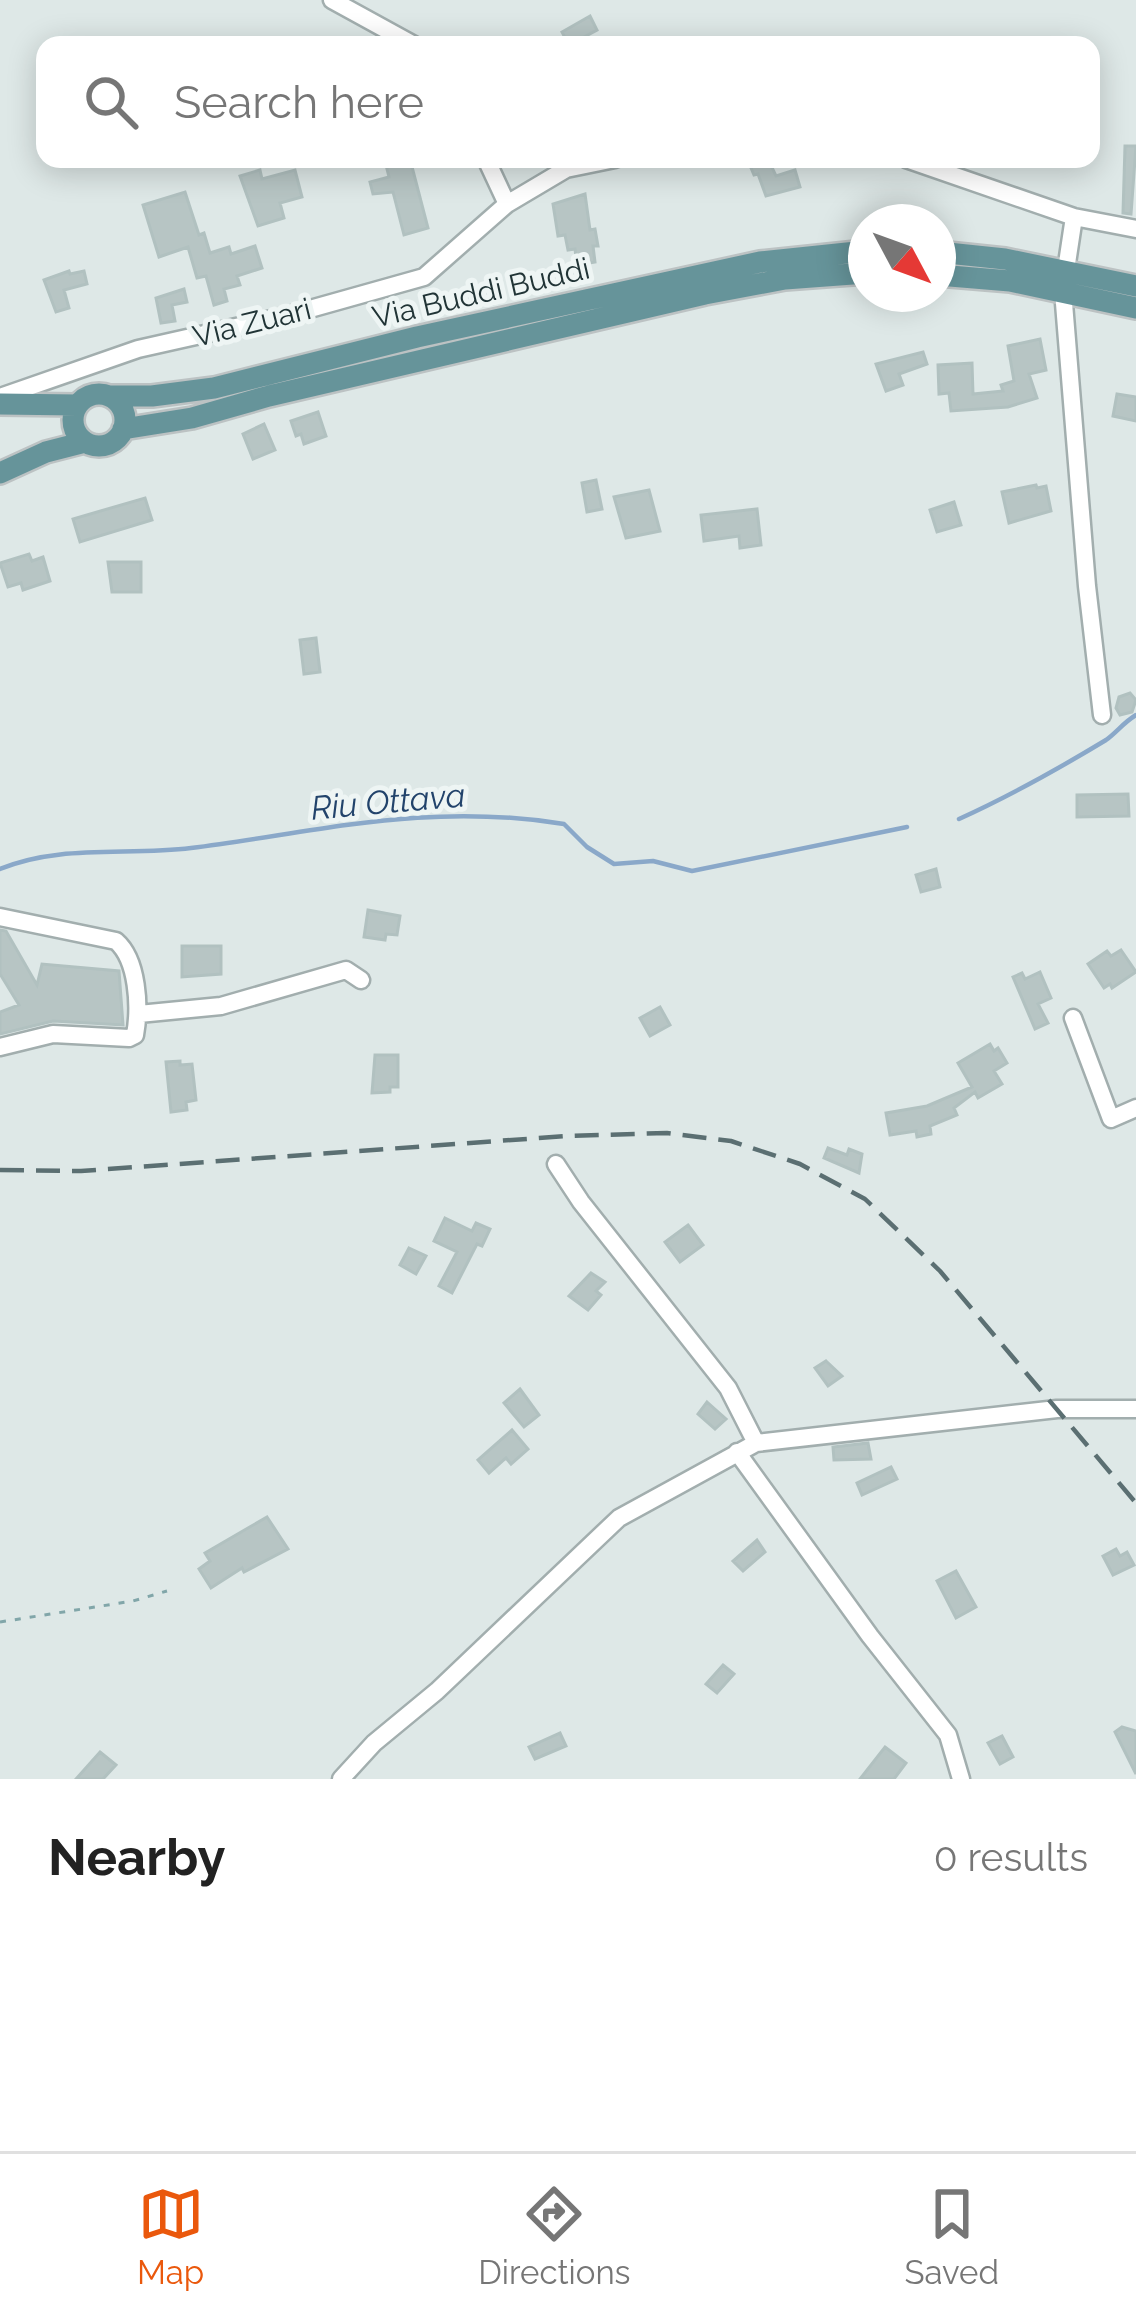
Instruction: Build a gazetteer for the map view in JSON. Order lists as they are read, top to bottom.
{
  "streets": {
    "main road": ["Via Buddi Buddi"],
    "street": ["Via Zuari"]
  },
  "water": ["Riu Ottava"],
  "north": "bottom right",
  "page": {
    "search": "Search here",
    "heading": ["Nearby", "0 results"],
    "nav": ["Map", "Directions", "Saved"]
  }
}
